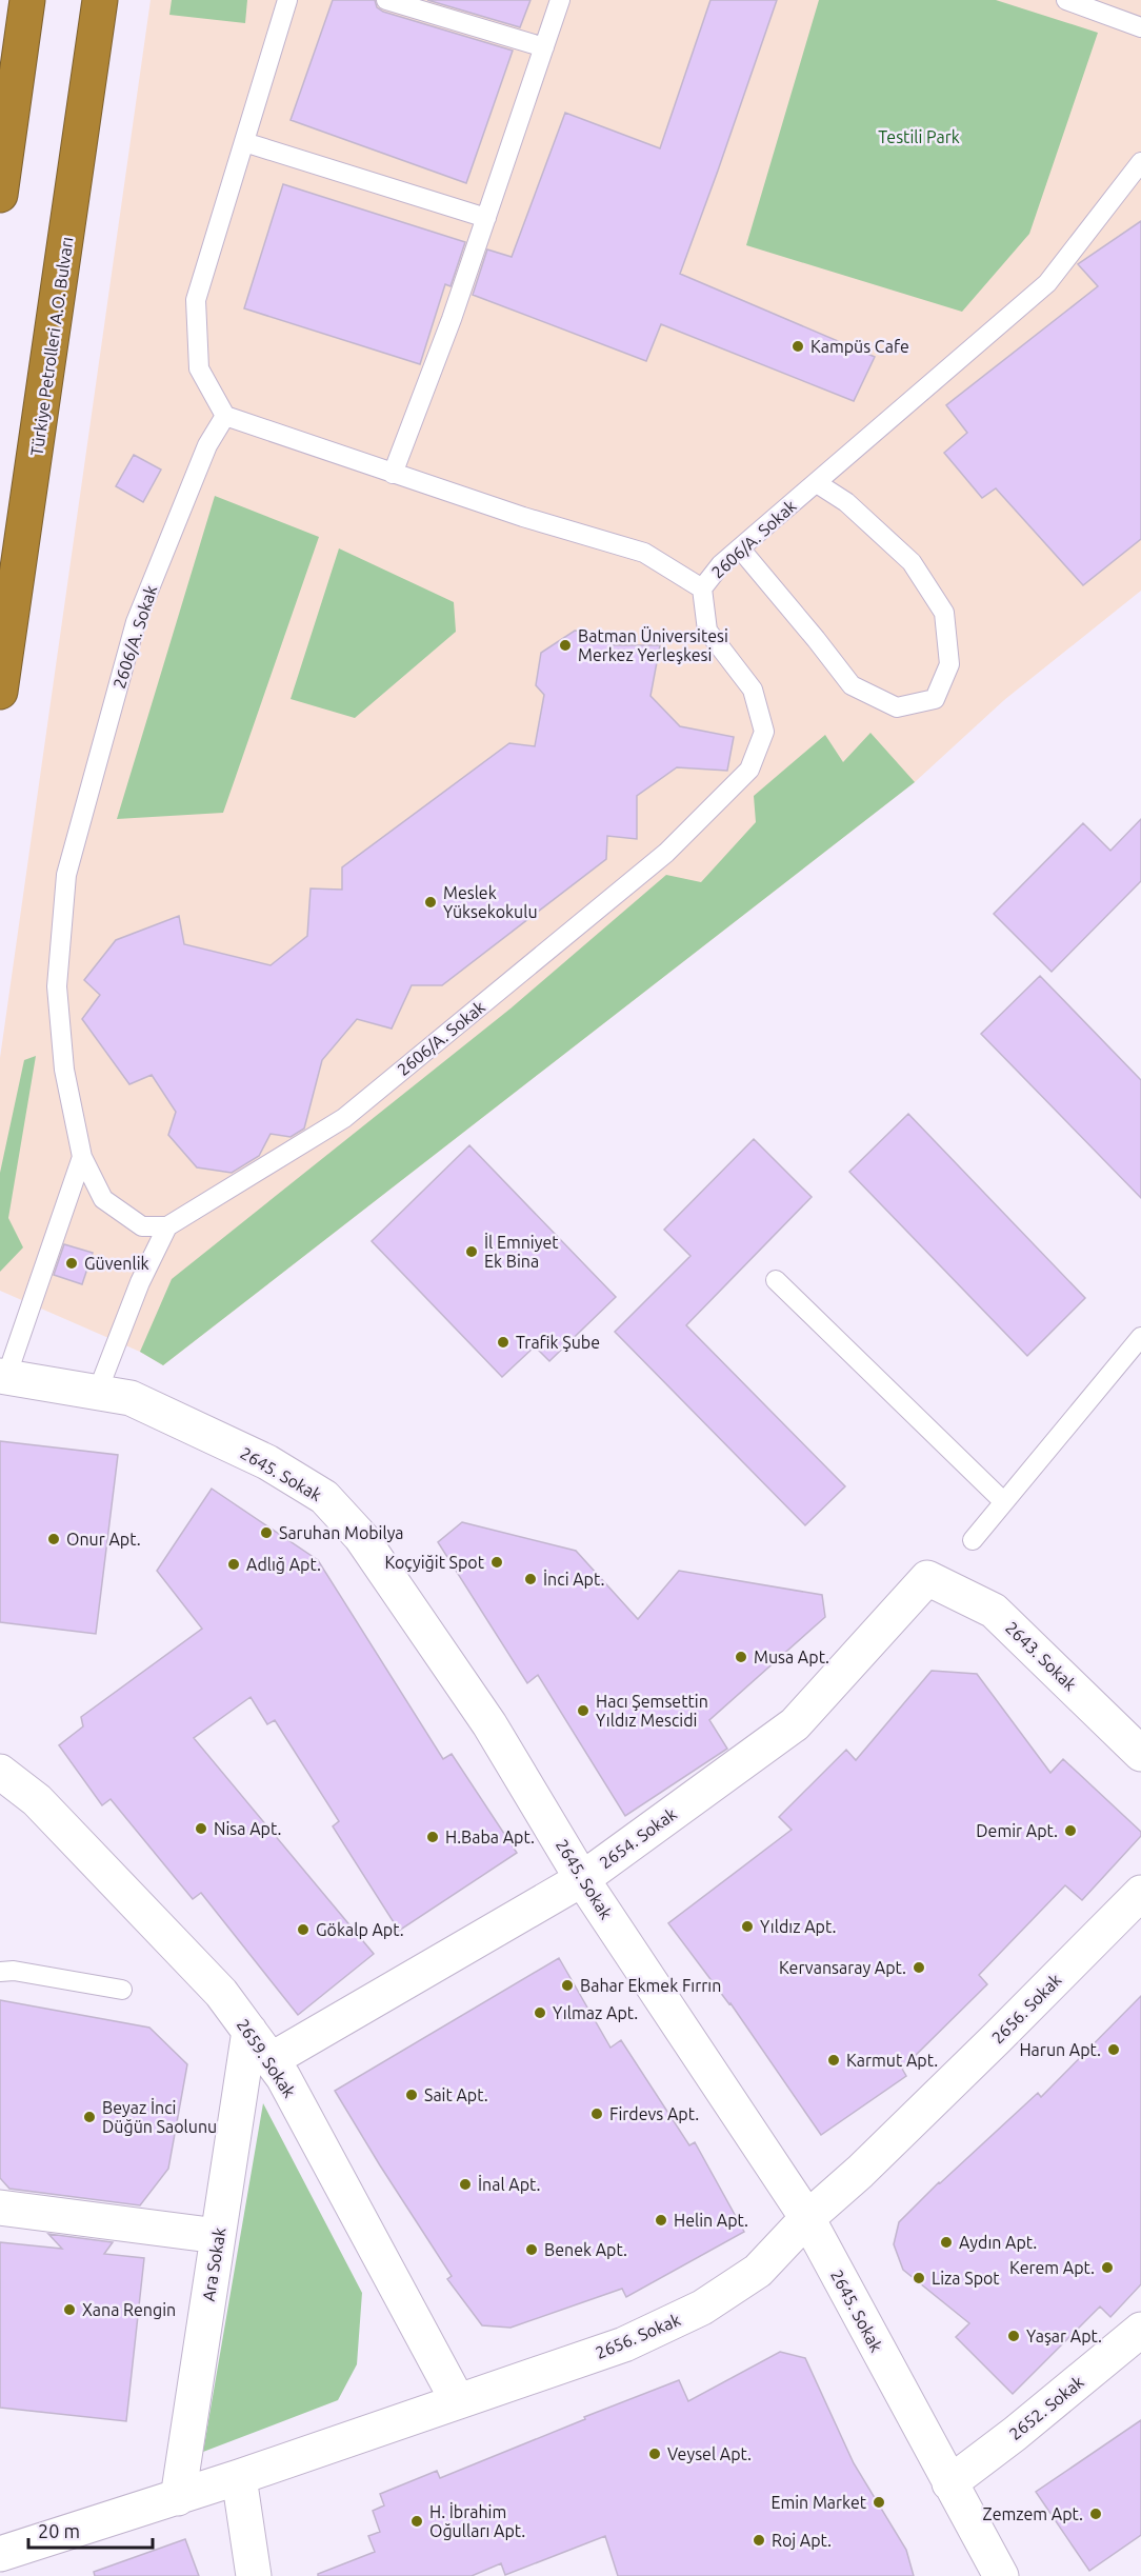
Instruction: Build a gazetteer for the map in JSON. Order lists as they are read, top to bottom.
{
  "streets": {
    "highway": ["Türkiye Petrolleri A.O. Bulvarı"],
    "street": [
      "2645. Sokak",
      "2643. Sokak",
      "2654. Sokak",
      "2656. Sokak",
      "2659. Sokak",
      "Ara Sokak",
      "2652. Sokak"
    ],
    "lane": ["2606/A. Sokak"]
  },
  "crossings": [
    ["2645. Sokak", "2654. Sokak"],
    ["2645. Sokak", "2656. Sokak"],
    ["2645. Sokak", "2652. Sokak"],
    ["2643. Sokak", "2654. Sokak"],
    ["2654. Sokak", "2659. Sokak"],
    ["2656. Sokak", "2659. Sokak"],
    ["2656. Sokak", "Ara Sokak"],
    ["2659. Sokak", "Ara Sokak"]
  ],
  "parks": ["Testili Park"],
  "places": [
    "Kampüs Cafe",
    "Batman Üniversitesi Merkez Yerleşkesi",
    "Meslek Yüksekokulu",
    "İl Emniyet Ek Bina",
    "Güvenlik",
    "Trafik Şube",
    "Saruhan Mobilya",
    "Onur Apt.",
    "Koçyiğit Spot",
    "Adlığ Apt.",
    "İnci Apt.",
    "Musa Apt.",
    "Hacı Şemsettin Yıldız Mescidi",
    "Nisa Apt.",
    "Demir Apt.",
    "H.Baba Apt.",
    "Yıldız Apt.",
    "Gökalp Apt.",
    "Kervansaray Apt.",
    "Bahar Ekmek Fırrın",
    "Yılmaz Apt.",
    "Harun Apt.",
    "Karmut Apt.",
    "Sait Apt.",
    "Firdevs Apt.",
    "Beyaz İnci Düğün Saolunu",
    "İnal Apt.",
    "Helin Apt.",
    "Aydın Apt.",
    "Benek Apt.",
    "Kerem Apt.",
    "Liza Spot",
    "Xana Rengin",
    "Yaşar Apt.",
    "Veysel Apt.",
    "Emin Market",
    "Zemzem Apt.",
    "H. İbrahim Oğulları Apt.",
    "Roj Apt."
  ],
  "scale_bar": "20 m"
}
